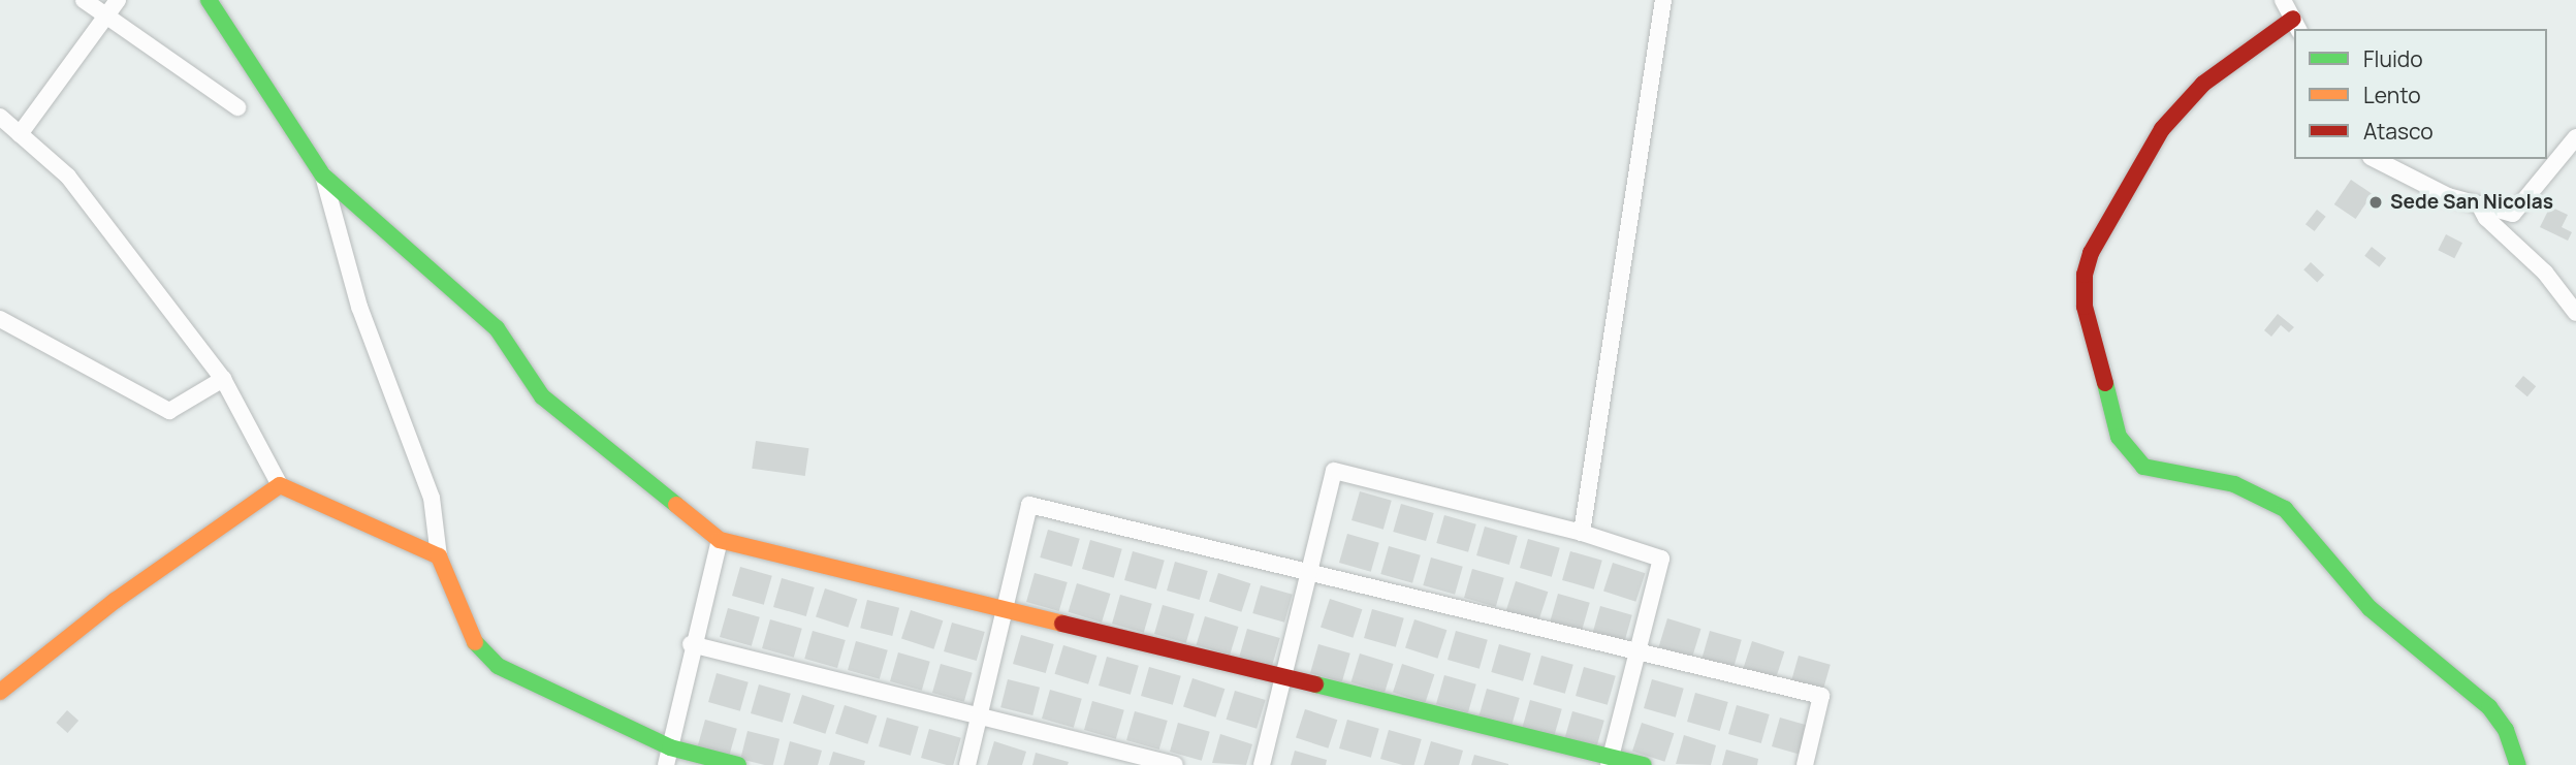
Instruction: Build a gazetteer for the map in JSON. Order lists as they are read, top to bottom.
{
  "places": ["Sede San Nicolas"],
  "legend": ["Fluido", "Lento", "Atasco"]
}
